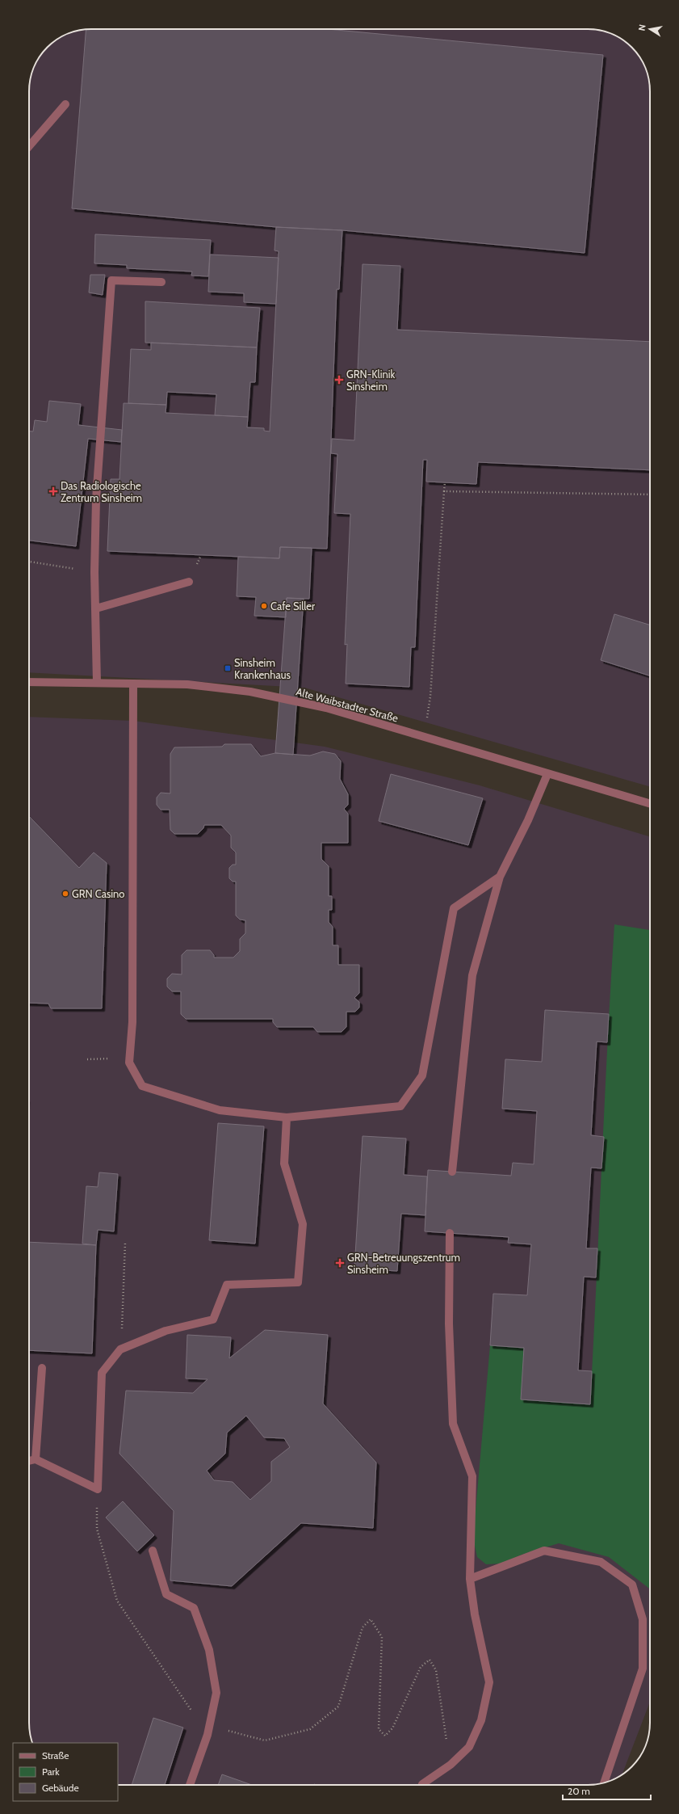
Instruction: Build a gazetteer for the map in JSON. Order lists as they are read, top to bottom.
{
  "streets": {
    "street": ["Alte Waibstadter Straße"]
  },
  "places": {
    "health": ["GRN-Klinik Sinsheim", "Das Radiologische Zentrum Sinsheim", "GRN-Betreuungszentrum Sinsheim"],
    "other": ["Cafe Siller", "GRN Casino"],
    "transit": ["Sinsheim Krankenhaus"]
  },
  "legend": ["Straße", "Park", "Gebäude"],
  "scale_bar": "20 m",
  "north": "left"
}
